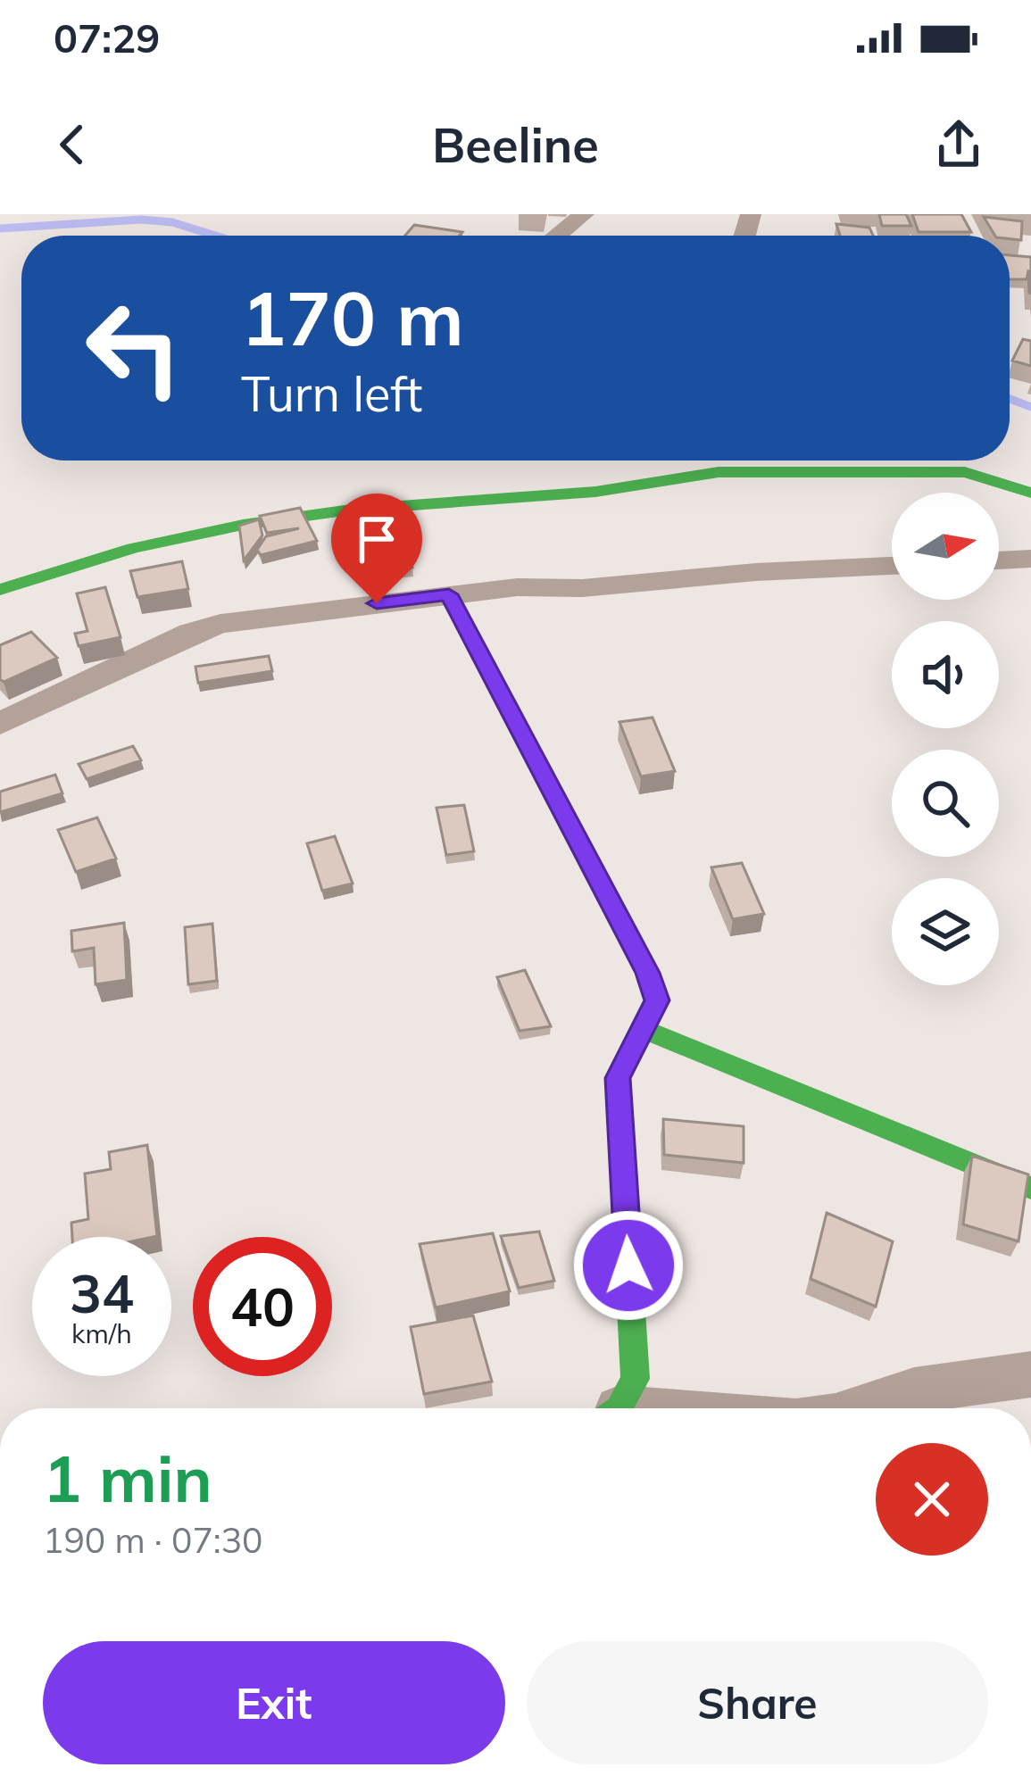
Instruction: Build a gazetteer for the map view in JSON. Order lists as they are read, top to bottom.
{
  "north": "right",
  "page": {
    "status": "07:29",
    "header": "Beeline",
    "turn": ["170 m", "Turn left"],
    "speed": "34 km/h",
    "limit": "40",
    "heading": ["1 min", "190 m · 07:30"],
    "buttons": ["Exit", "Share"]
  }
}
